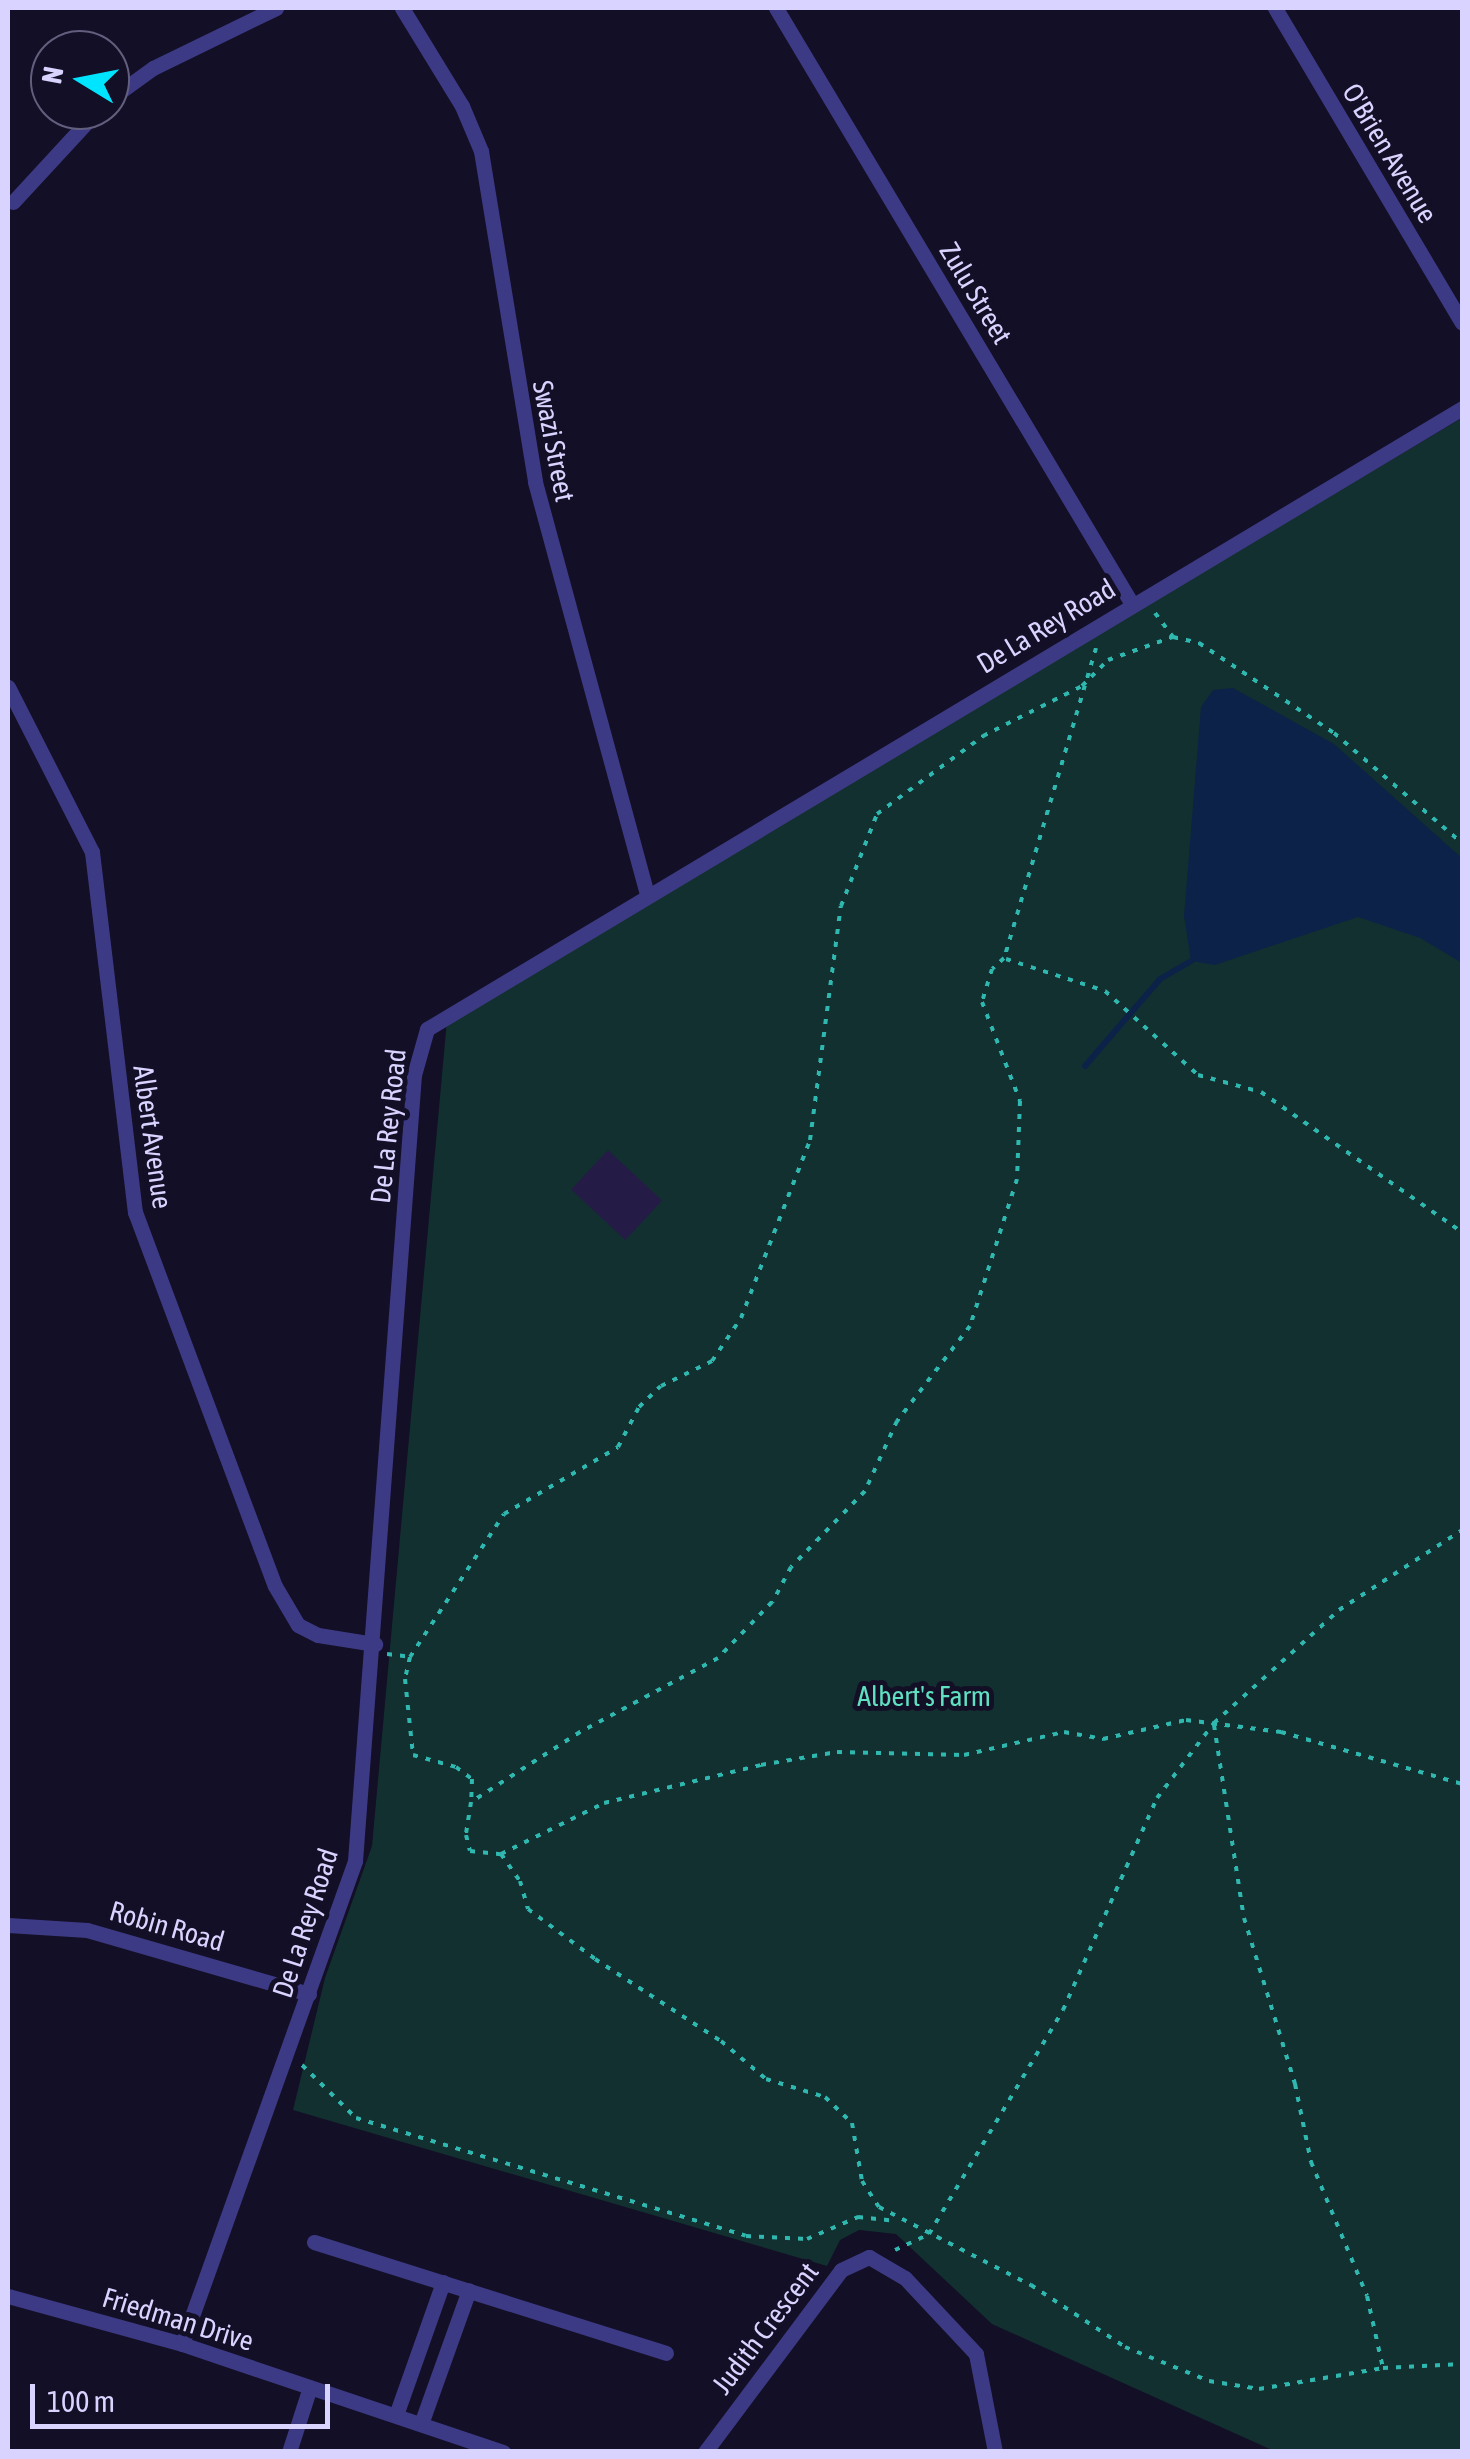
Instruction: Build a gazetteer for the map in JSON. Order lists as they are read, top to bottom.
{
  "streets": {
    "street": [
      "O'Brien Avenue",
      "Zulu Street",
      "Swazi Street",
      "De La Rey Road",
      "Albert Avenue",
      "Robin Road",
      "Friedman Drive",
      "Judith Crescent"
    ]
  },
  "crossings": [
    ["Zulu Street", "De La Rey Road"],
    ["Swazi Street", "De La Rey Road"],
    ["De La Rey Road", "Albert Avenue"],
    ["De La Rey Road", "Robin Road"],
    ["De La Rey Road", "Friedman Drive"]
  ],
  "parks": ["Albert's Farm"],
  "scale_bar": "100 m",
  "north": "left"
}
